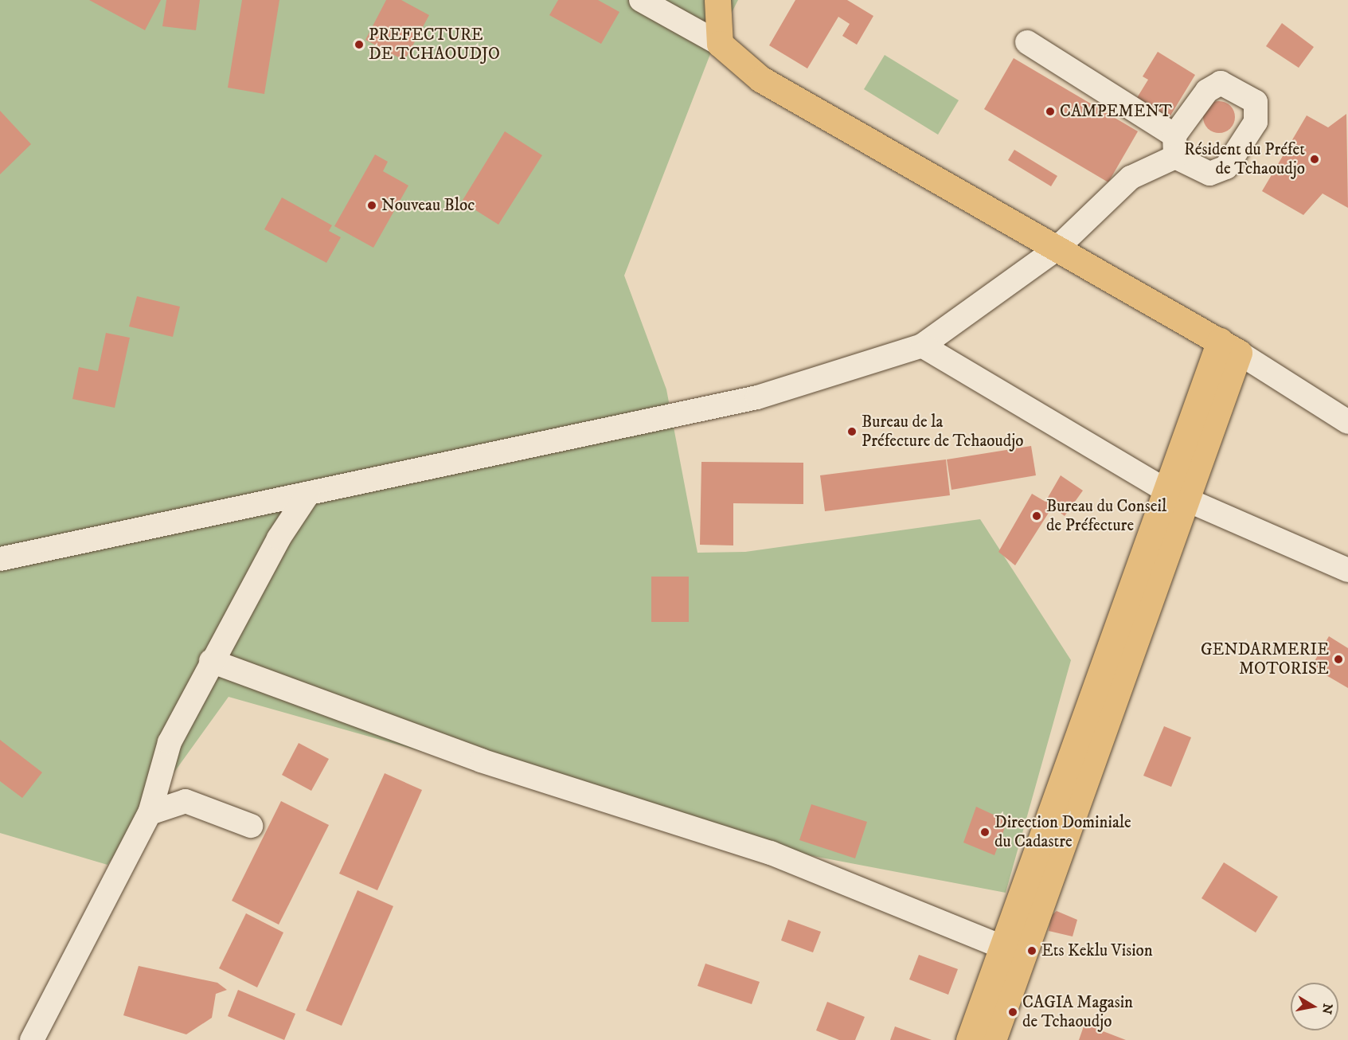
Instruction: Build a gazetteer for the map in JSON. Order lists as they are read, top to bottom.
{
  "places": [
    "PREFECTURE DE TCHAOUDJO",
    "CAMPEMENT",
    "Résident du Préfet de Tchaoudjo",
    "Nouveau Bloc",
    "Bureau de la Préfecture de Tchaoudjo",
    "Bureau du Conseil de Préfecture",
    "GENDARMERIE MOTORISE",
    "Direction Dominiale du Cadastre",
    "Ets Keklu Vision",
    "CAGIA Magasin de Tchaoudjo"
  ],
  "north": "right"
}
